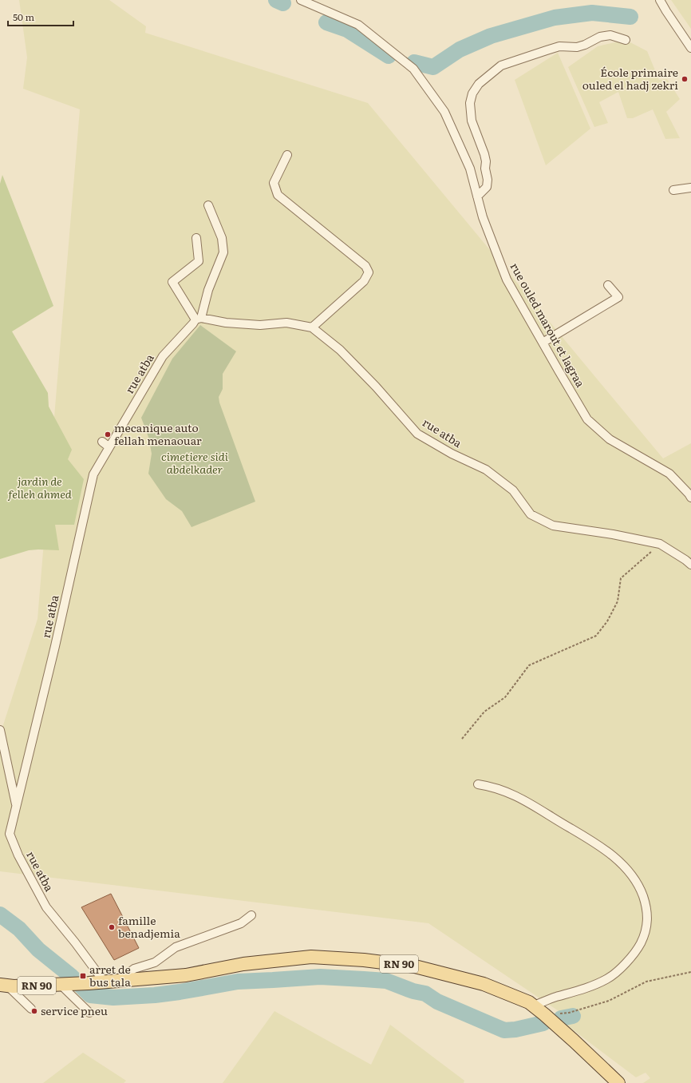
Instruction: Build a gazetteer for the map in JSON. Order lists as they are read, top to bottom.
{
  "streets": {
    "main road": ["RN 90"],
    "street": ["rue ouled marout et lagraa", "rue atba"]
  },
  "crossings": [
    ["rue atba", "RN 90"]
  ],
  "parks": ["cimetiere sidi abdelkader", "jardin de felleh ahmed"],
  "places": {
    "other": [
      "École primaire ouled el hadj zekri",
      "mecanique auto fellah menaouar",
      "famille benadjemia",
      "service pneu"
    ],
    "transit": ["arret de bus tala"]
  },
  "scale_bar": "50 m"
}
